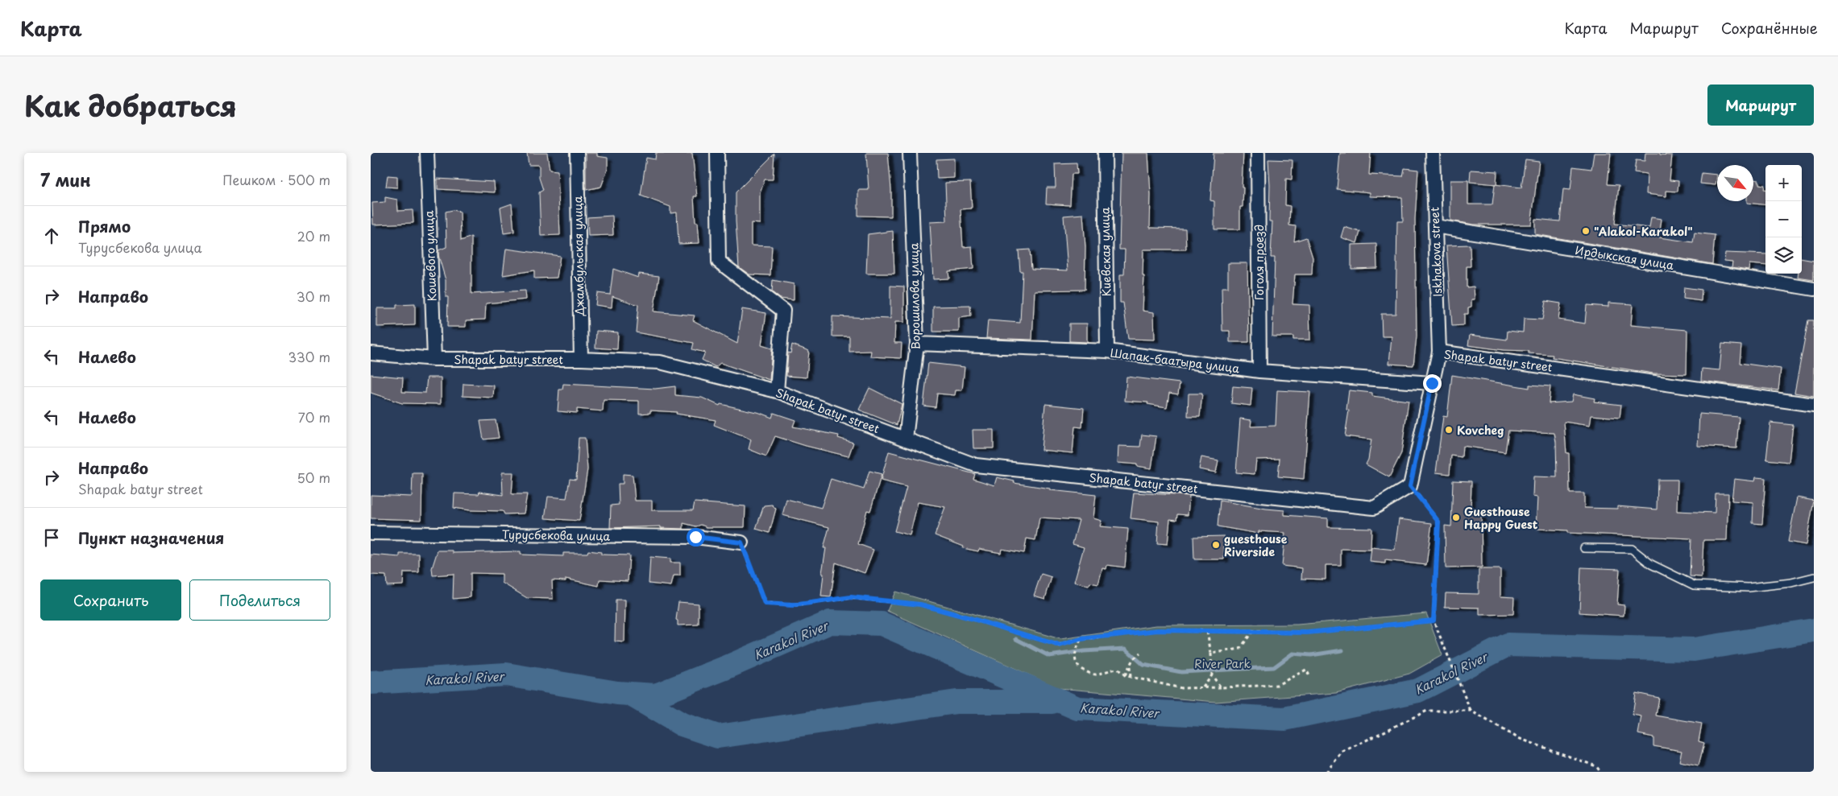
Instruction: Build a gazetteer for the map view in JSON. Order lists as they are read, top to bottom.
{
  "streets": {
    "street": [
      "Киевская улица",
      "Iskhakova street",
      "Кошевого улица",
      "Джамбульская улица",
      "Ирдыкская улица",
      "Гоголя проезд",
      "Ворошилова улица",
      "Shapak batyr street",
      "Шапак-баатыра улица",
      "Турусбекова улица"
    ]
  },
  "crossings": [
    ["Киевская улица", "Шапак-баатыра улица"],
    ["Iskhakova street", "Ирдыкская улица"],
    ["Iskhakova street", "Shapak batyr street"],
    ["Кошевого улица", "Shapak batyr street"],
    ["Джамбульская улица", "Shapak batyr street"],
    ["Гоголя проезд", "Шапак-баатыра улица"],
    ["Ворошилова улица", "Shapak batyr street"],
    ["Ворошилова улица", "Шапак-баатыра улица"],
    ["Shapak batyr street", "Шапак-баатыра улица"]
  ],
  "water": ["Karakol River"],
  "parks": ["River Park"],
  "places": [
    "\"Alakol-Karakol\"",
    "Kovcheg",
    "Guesthouse Happy Guest",
    "guesthouse Riverside"
  ],
  "north": "bottom right",
  "page": {
    "header": "Карта",
    "nav": ["Карта", "Маршрут", "Сохранённые"],
    "title": "Как добраться",
    "buttons": [
      "Маршрут",
      ["Сохранить", "Поделиться"]
    ],
    "heading": ["7 мин", "Пешком · 500 m"],
    "map_buttons": ["+", "−"],
    "list": [
      ["Прямо", "Турусбекова улица", "20 m"],
      ["Направо", "30 m"],
      ["Налево", "330 m"],
      ["Налево", "70 m"],
      ["Направо", "Shapak batyr street", "50 m"],
      "Пункт назначения"
    ]
  }
}
